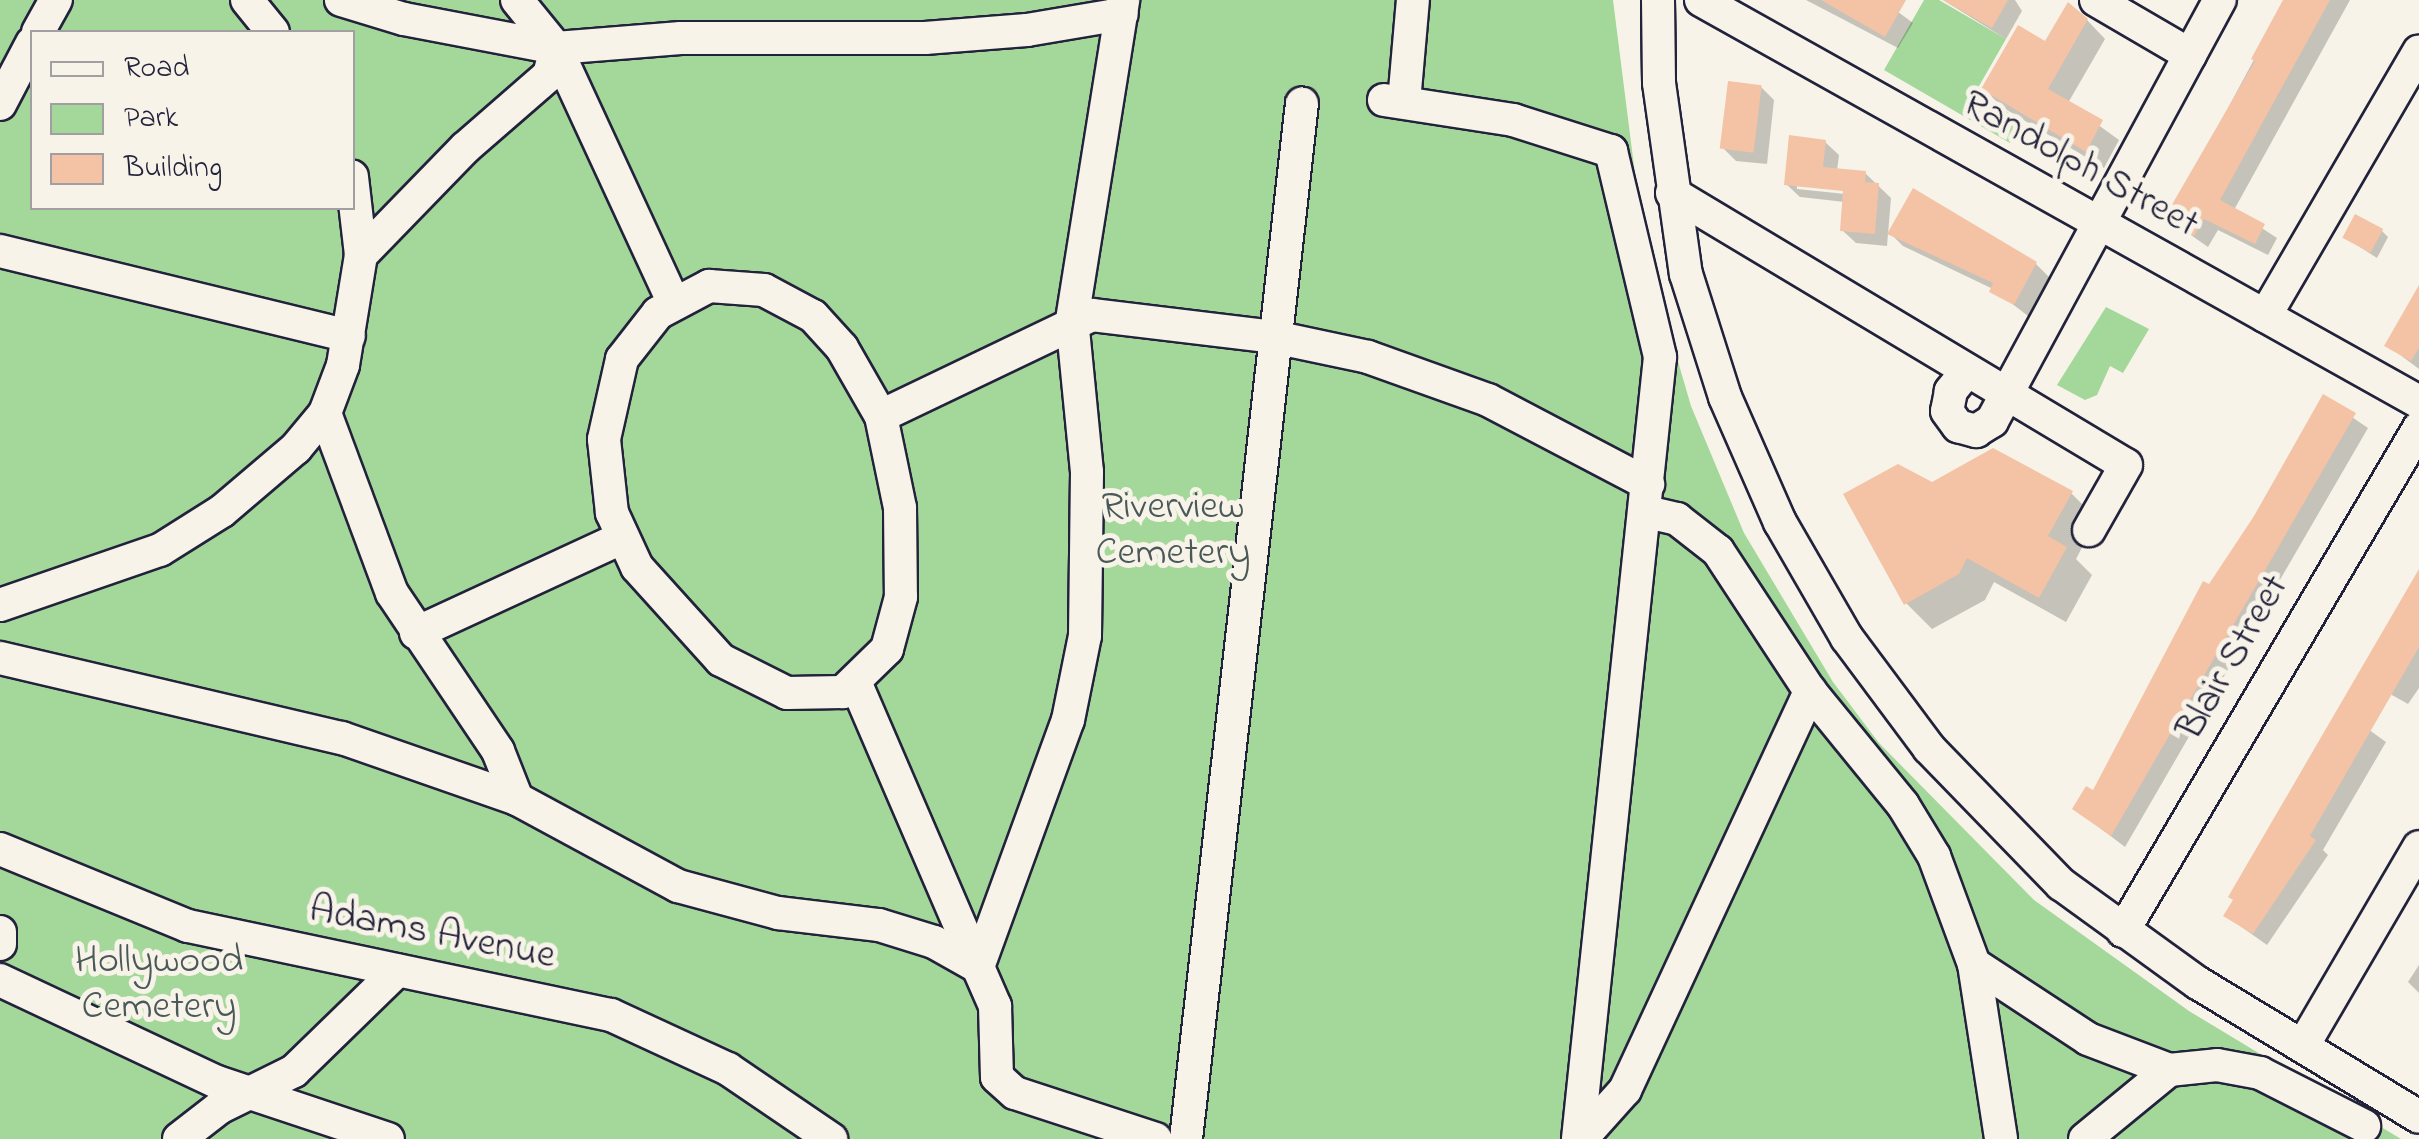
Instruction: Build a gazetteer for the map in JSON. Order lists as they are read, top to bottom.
{
  "streets": {
    "street": ["Randolph Street", "Blair Street", "Adams Avenue"]
  },
  "parks": ["Riverview Cemetery", "Hollywood Cemetery"],
  "legend": ["Road", "Park", "Building"]
}
